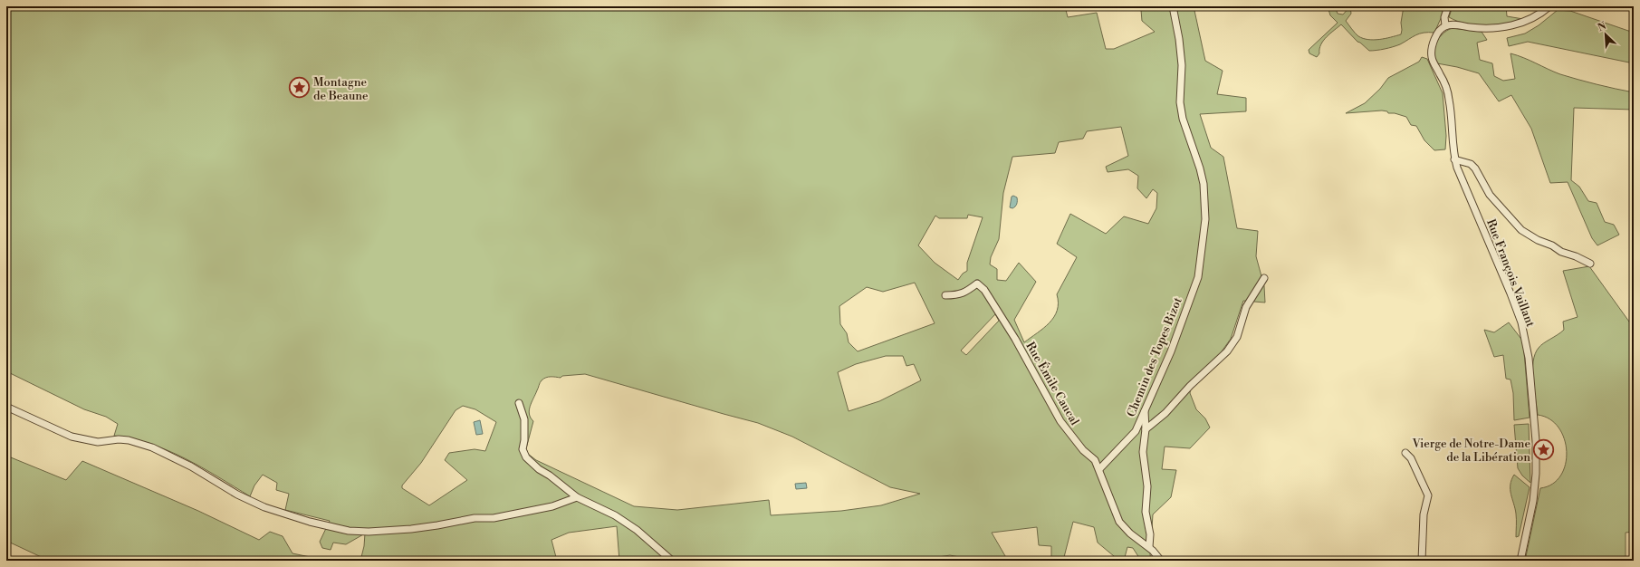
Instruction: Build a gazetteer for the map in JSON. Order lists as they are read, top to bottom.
{
  "streets": {
    "street": ["Rue François Vaillant", "Chemin des Topes Bizot", "Rue Émile Caucal"]
  },
  "crossings": [
    ["Chemin des Topes Bizot", "Rue Émile Caucal"]
  ],
  "places": {
    "place": ["Montagne de Beaune", "Vierge de Notre-Dame de la Libération"]
  },
  "north": "top left"
}
